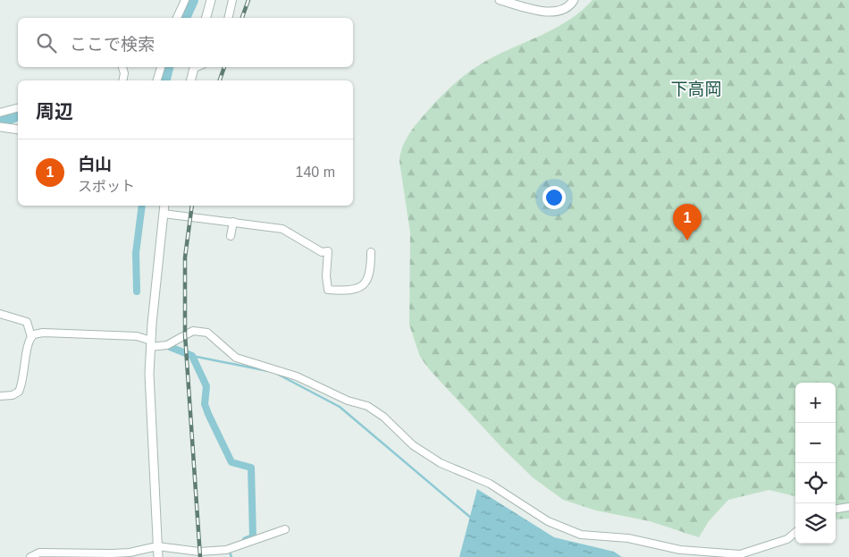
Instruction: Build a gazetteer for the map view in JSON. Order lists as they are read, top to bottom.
{
  "districts": ["下高岡"],
  "page": {
    "search": "ここで検索",
    "heading": "周辺",
    "list": [
      {
        "mark": "1",
        "name": "白山",
        "note": "スポット",
        "value": "140 m"
      }
    ],
    "pins": "1",
    "map_buttons": ["+", "−"]
  }
}
